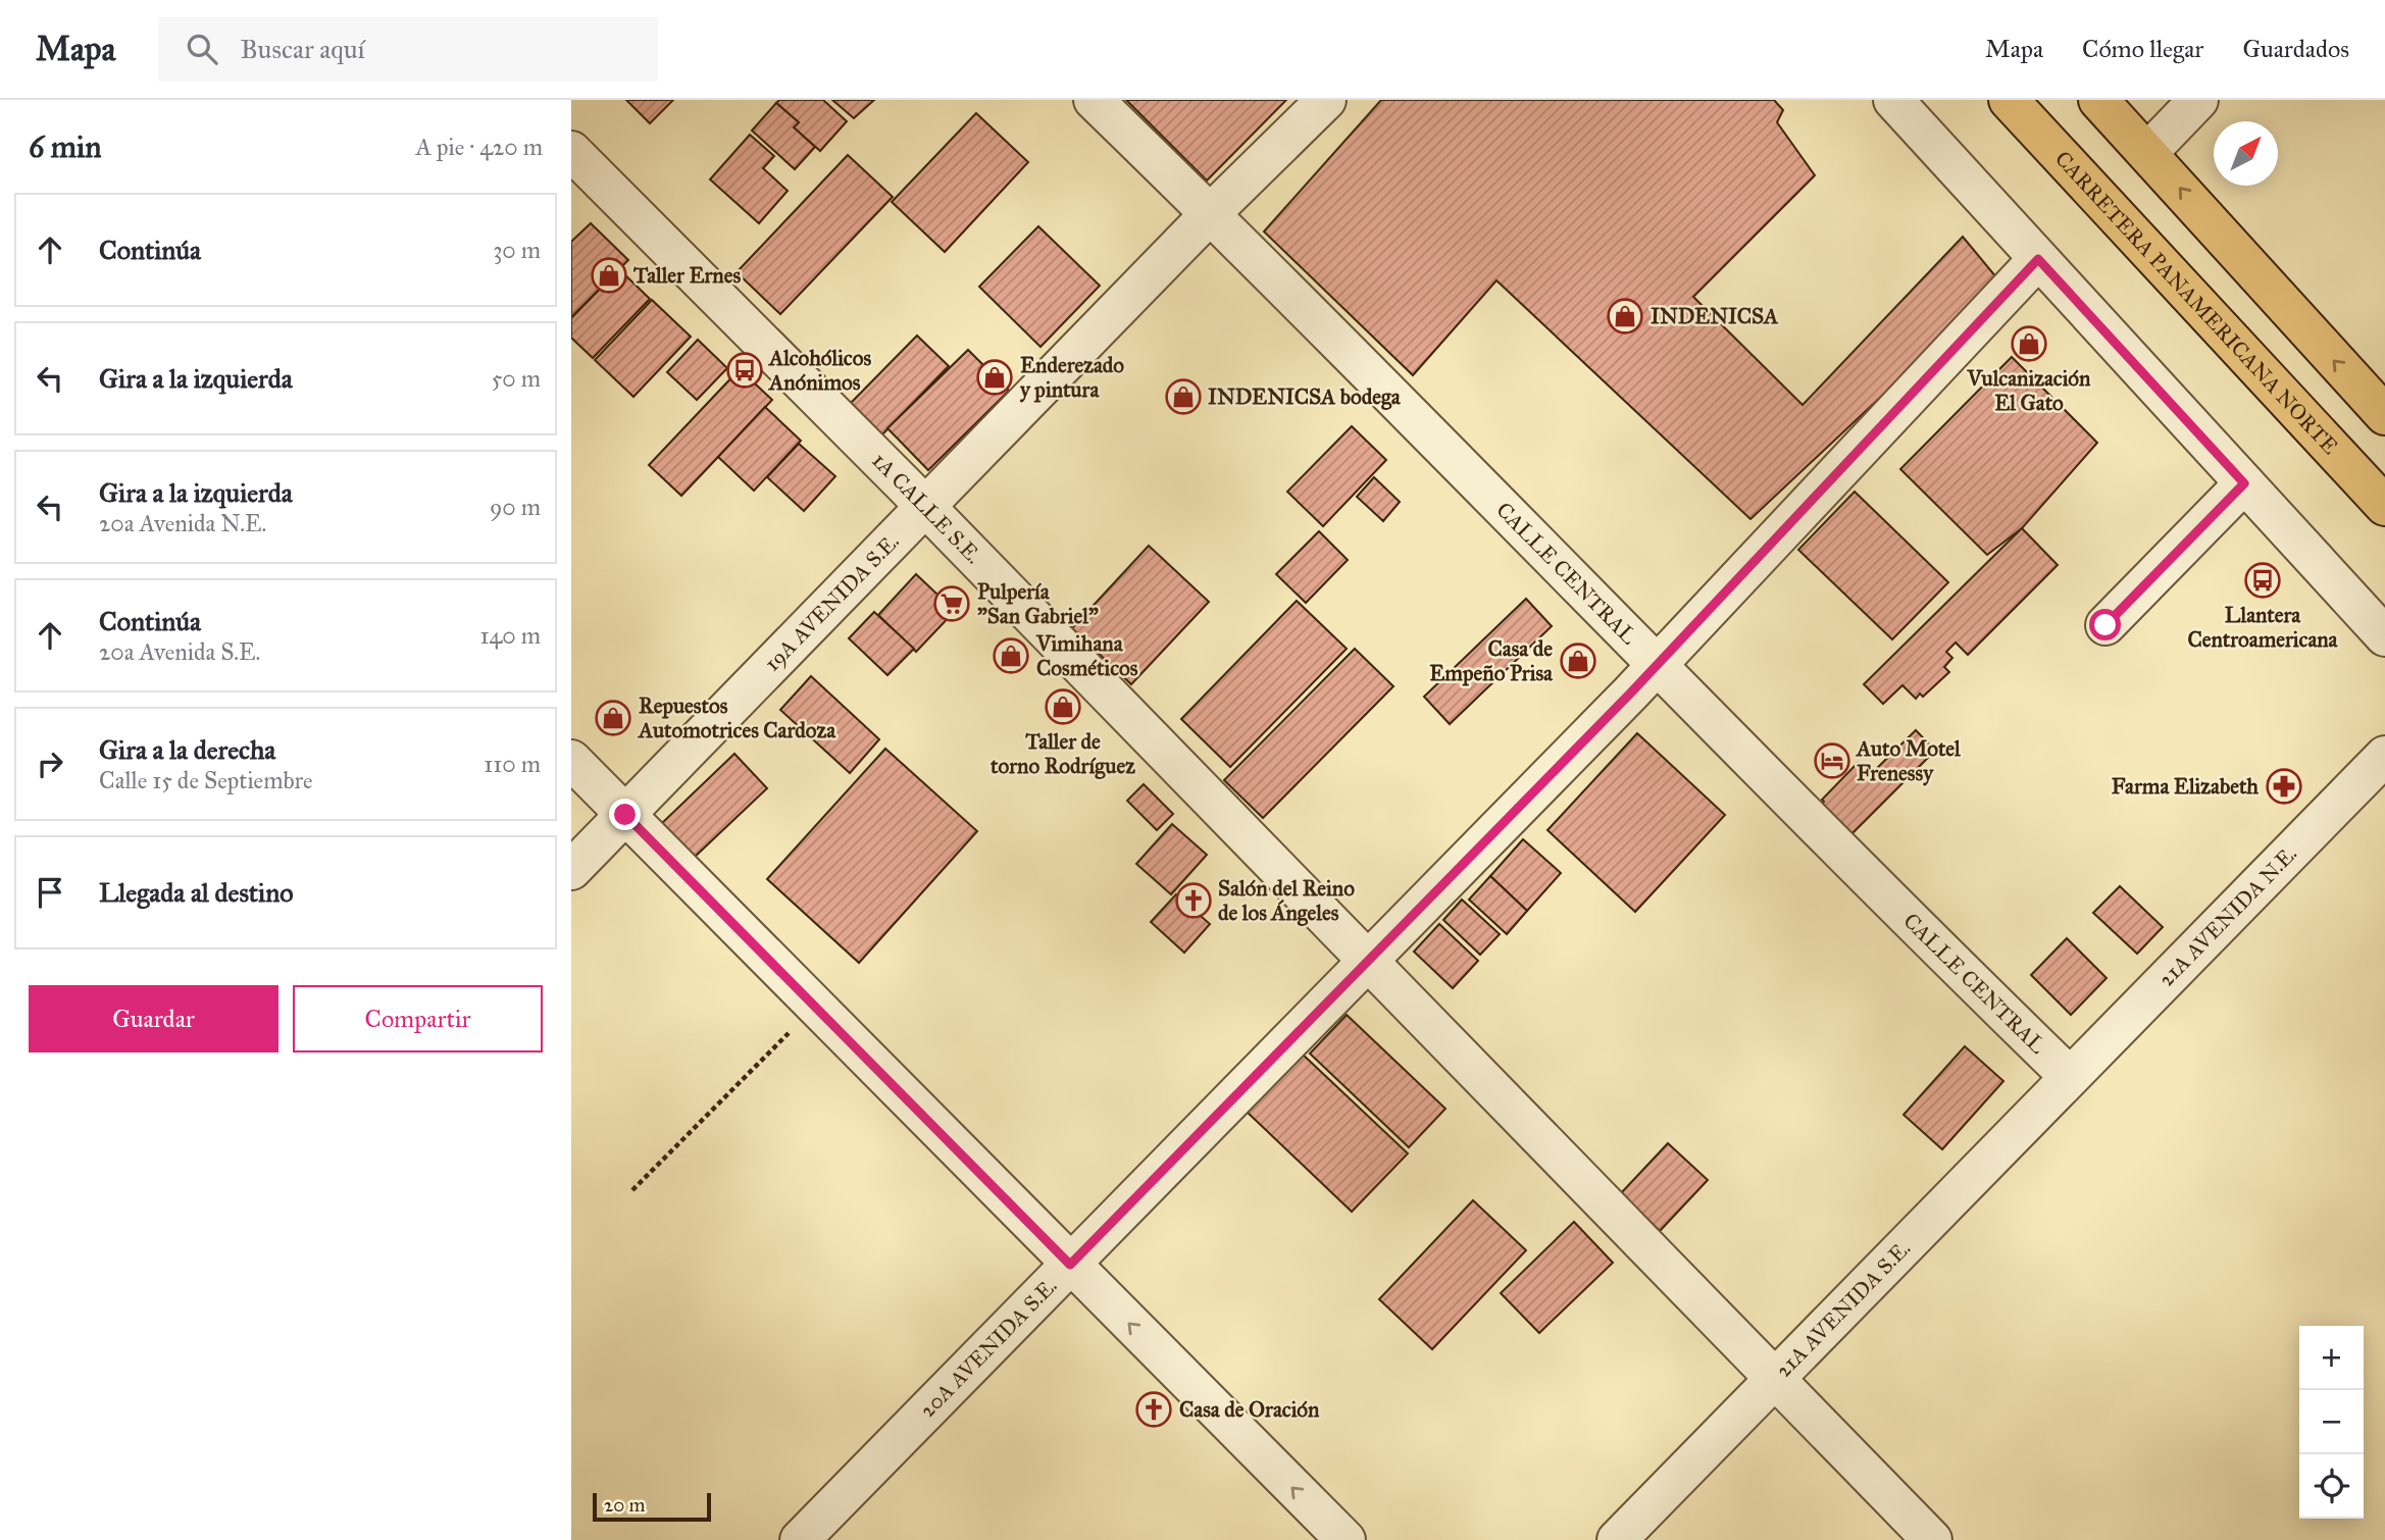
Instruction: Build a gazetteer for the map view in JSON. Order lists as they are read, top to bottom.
{
  "streets": {
    "highway": ["CARRETERA PANAMERICANA NORTE"],
    "street": [
      "1A CALLE S.E.",
      "CALLE CENTRAL",
      "19A AVENIDA S.E.",
      "21A AVENIDA N.E.",
      "21A AVENIDA S.E.",
      "20A AVENIDA S.E."
    ]
  },
  "crossings": [
    ["1A CALLE S.E.", "19A AVENIDA S.E."],
    ["1A CALLE S.E.", "21A AVENIDA S.E."],
    ["1A CALLE S.E.", "20A AVENIDA S.E."],
    ["CALLE CENTRAL", "19A AVENIDA S.E."],
    ["CALLE CENTRAL", "21A AVENIDA N.E."],
    ["CALLE CENTRAL", "21A AVENIDA S.E."],
    ["CALLE CENTRAL", "20A AVENIDA S.E."],
    ["21A AVENIDA N.E.", "21A AVENIDA S.E."]
  ],
  "places": {
    "shop": [
      "Taller Ernes",
      "INDENICSA",
      "Vulcanización El Gato",
      "Enderezado y pintura",
      "INDENICSA bodega",
      "Vimihana Cosméticos",
      "Casa de Empeño Prisa",
      "Taller de torno Rodríguez",
      "Repuestos Automotrices Cardoza"
    ],
    "bus stop": ["Alcohólicos Anónimos", "Llantera Centroamericana"],
    "supermarket": ["Pulpería \"San Gabriel\""],
    "hotel": ["Auto Motel Frenessy"],
    "pharmacy": ["Farma Elizabeth"],
    "church": ["Salón del Reino de los Ángeles", "Casa de Oración"]
  },
  "scale_bar": "20 m",
  "north": "top right",
  "page": {
    "header": "Mapa",
    "search": "Buscar aquí",
    "nav": ["Mapa", "Cómo llegar", "Guardados"],
    "heading": ["6 min", "A pie · 420 m"],
    "list": [
      ["Continúa", "30 m"],
      ["Gira a la izquierda", "50 m"],
      ["Gira a la izquierda", "20a Avenida N.E.", "90 m"],
      ["Continúa", "20a Avenida S.E.", "140 m"],
      ["Gira a la derecha", "Calle 15 de Septiembre", "110 m"],
      "Llegada al destino"
    ],
    "buttons": ["Guardar", "Compartir"],
    "map_buttons": ["+", "−"],
    "scale": "20 m"
  }
}
